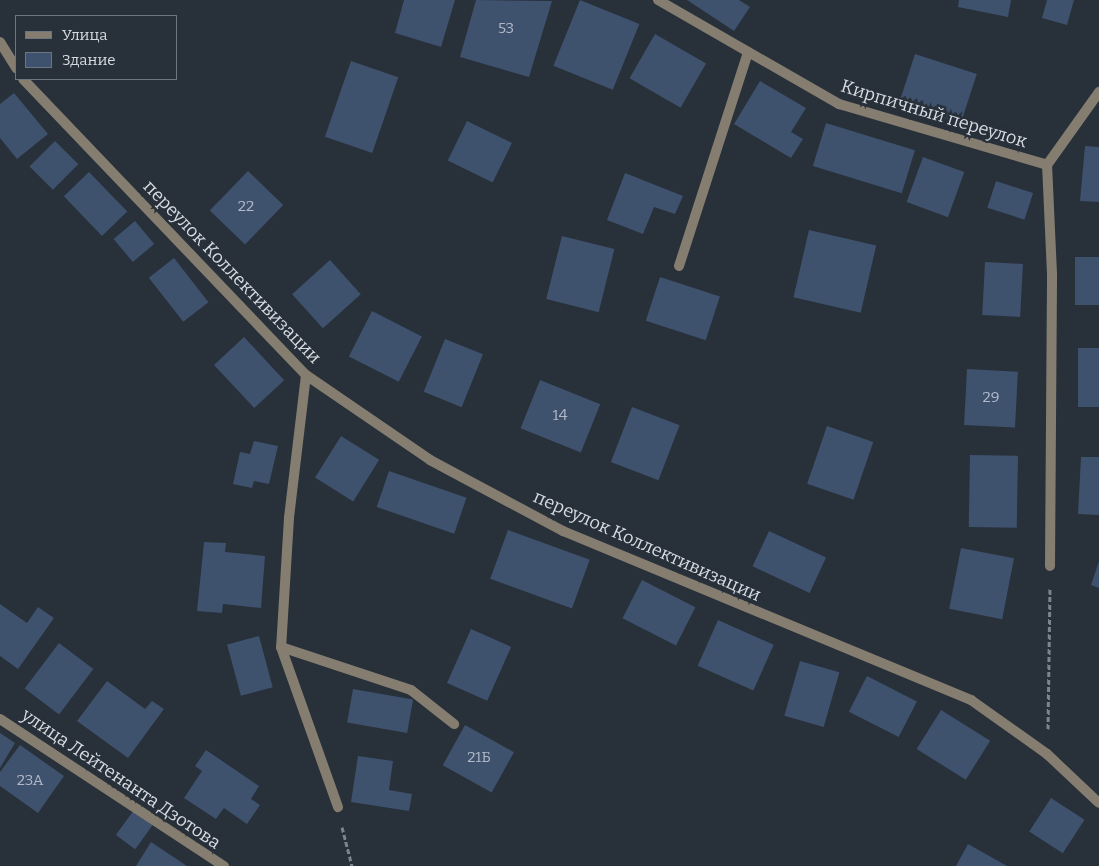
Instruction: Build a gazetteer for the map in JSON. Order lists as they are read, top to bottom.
{
  "streets": {
    "street": ["Кирпичный переулок", "переулок Коллективизации", "улица Лейтенанта Дзотова"]
  },
  "house_numbers": [
    "53",
    "22",
    "29",
    "14",
    "21Б",
    "23А"
  ],
  "legend": ["Улица", "Здание"]
}
